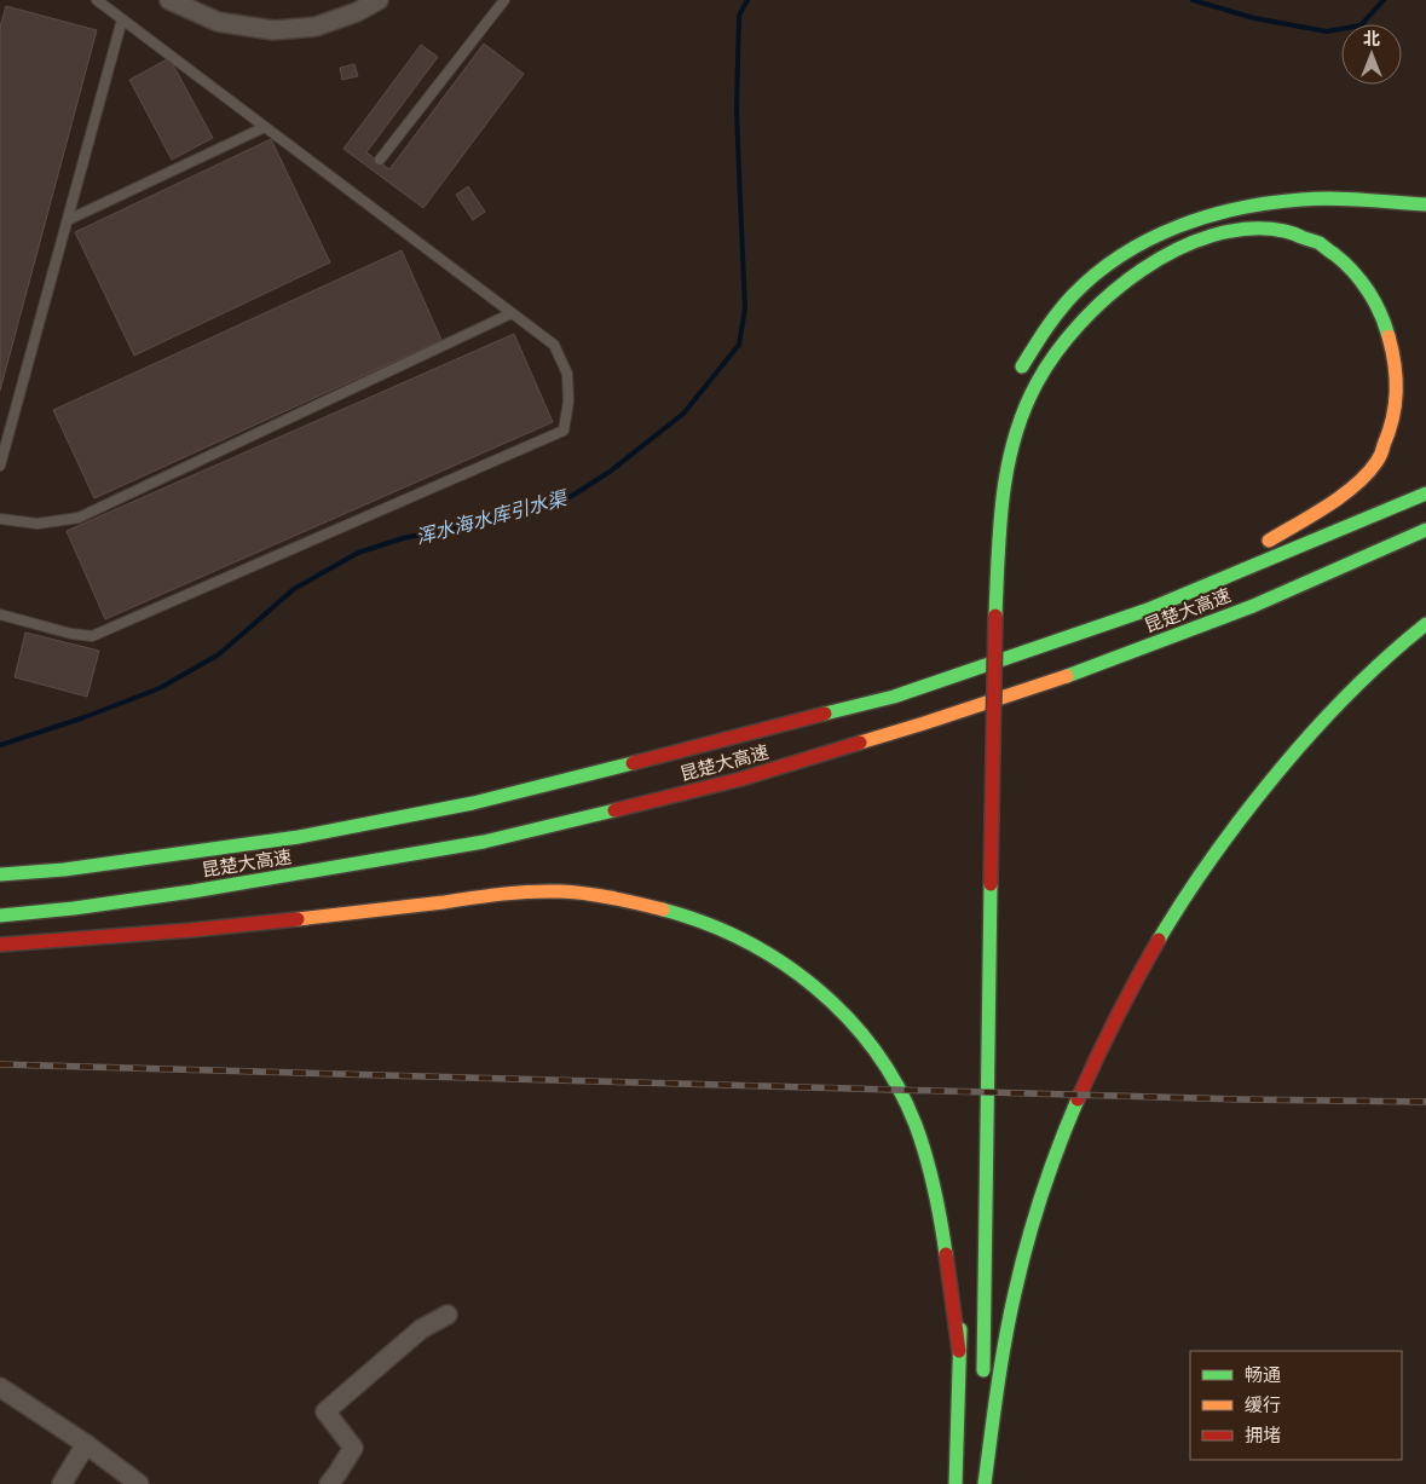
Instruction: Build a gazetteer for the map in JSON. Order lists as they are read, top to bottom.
{
  "streets": {
    "highway": ["昆楚大高速"]
  },
  "water": ["浑水海水库引水渠"],
  "legend": ["畅通", "缓行", "拥堵"],
  "north": "top"
}
